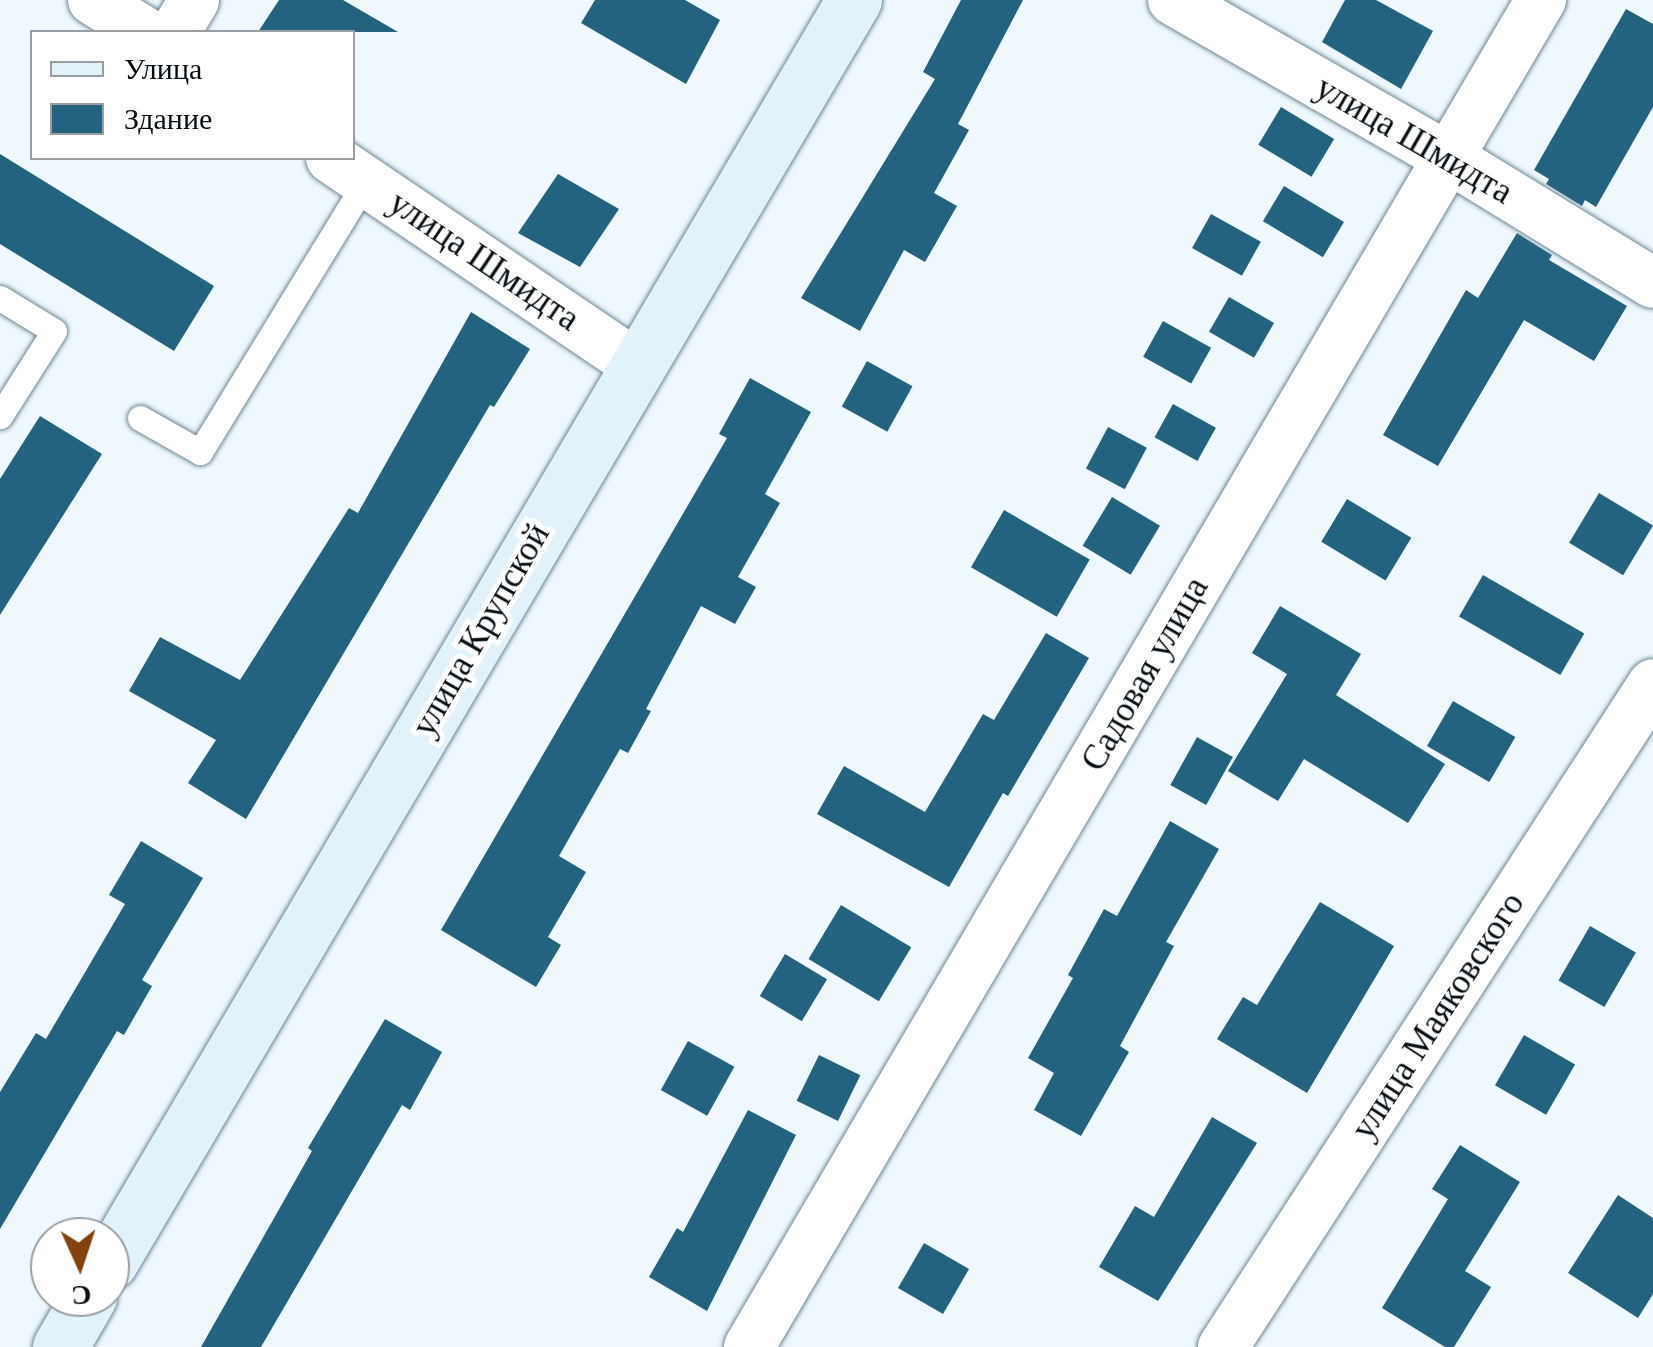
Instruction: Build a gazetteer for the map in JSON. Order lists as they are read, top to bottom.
{
  "streets": {
    "main road": ["улица Крупской"],
    "street": ["улица Шмидта", "Садовая улица", "улица Маяковского"]
  },
  "crossings": [
    ["улица Шмидта", "улица Крупской"],
    ["улица Шмидта", "Садовая улица"]
  ],
  "legend": ["Улица", "Здание"],
  "north": "bottom"
}
